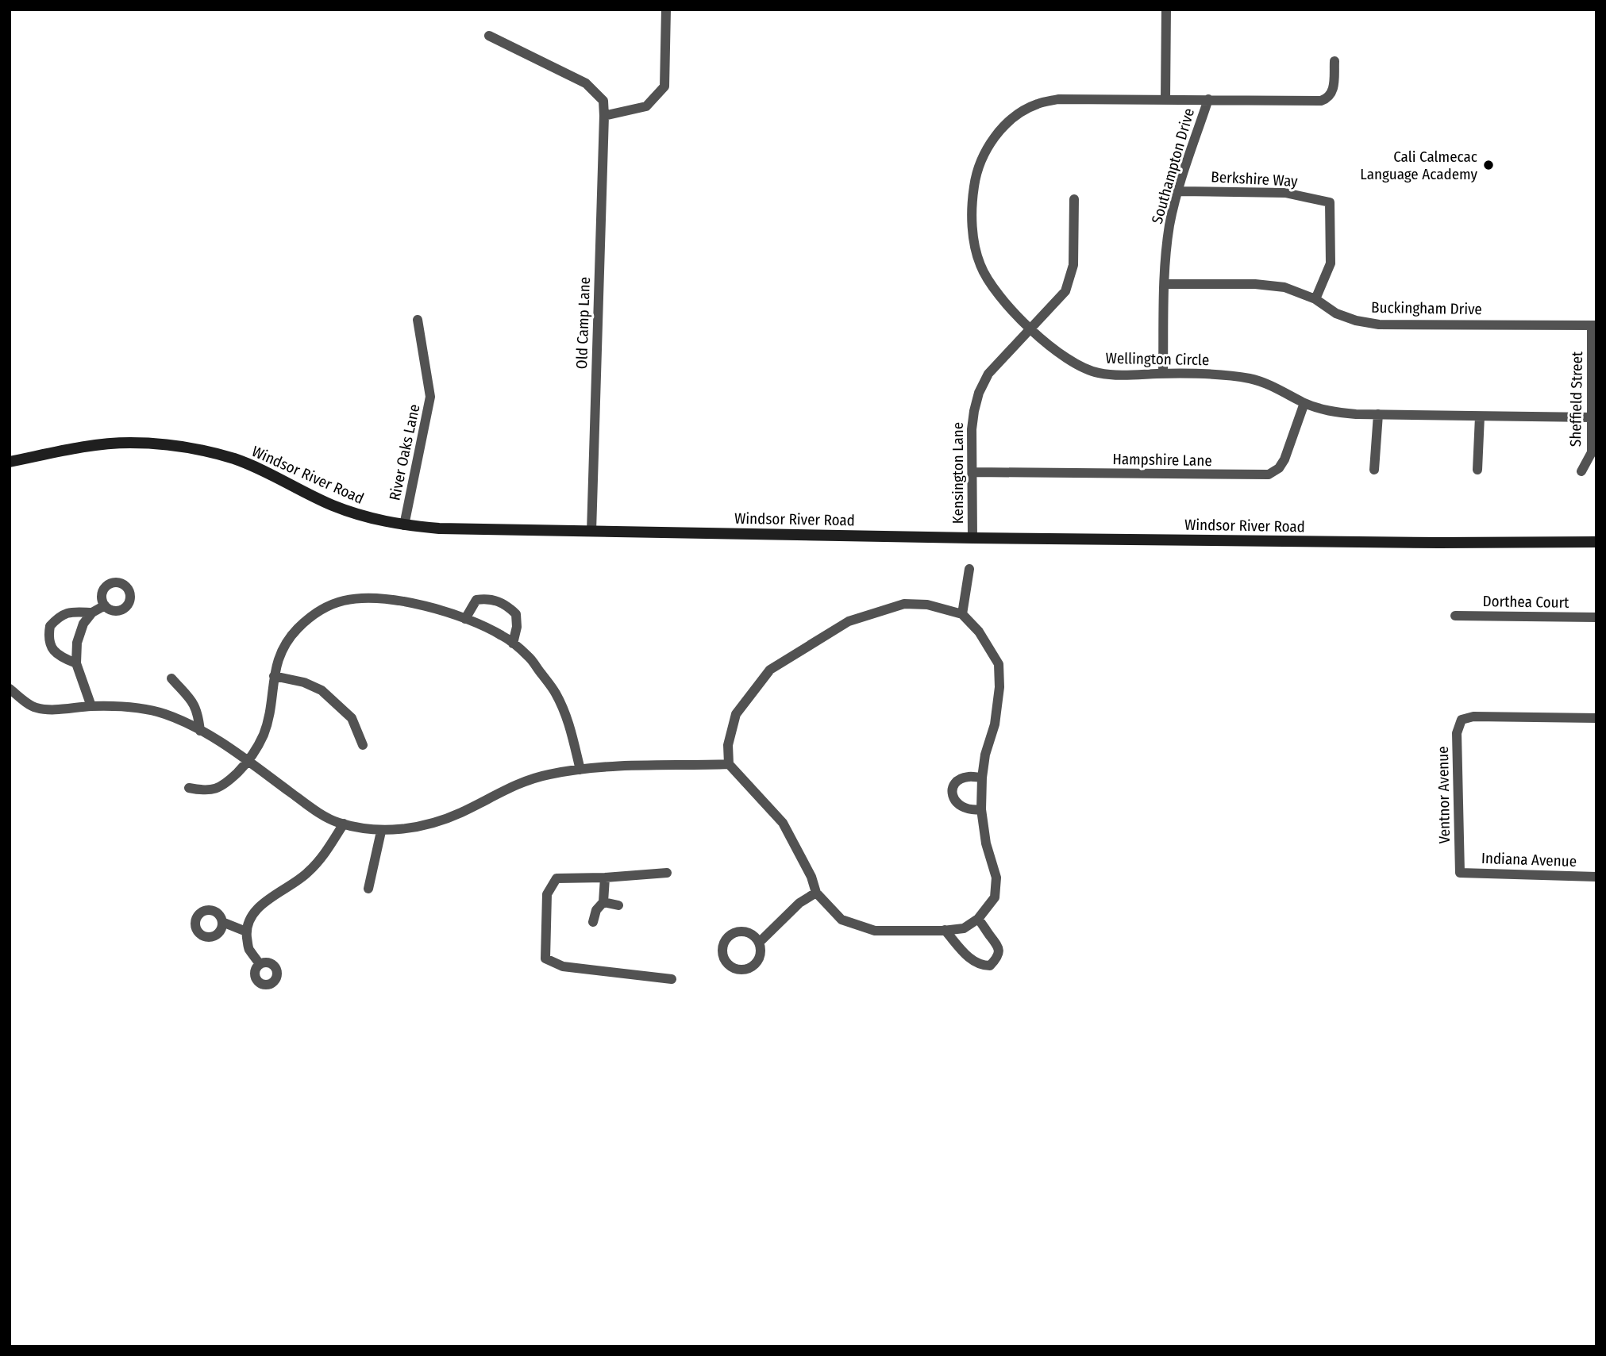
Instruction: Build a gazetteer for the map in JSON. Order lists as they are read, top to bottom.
{
  "streets": {
    "main road": ["Windsor River Road"],
    "street": [
      "Southampton Drive",
      "Berkshire Way",
      "Buckingham Drive",
      "Old Camp Lane",
      "Wellington Circle",
      "Sheffield Street",
      "River Oaks Lane",
      "Hampshire Lane",
      "Kensington Lane",
      "Dorthea Court",
      "Ventnor Avenue",
      "Indiana Avenue"
    ]
  },
  "crossings": [
    ["Southampton Drive", "Berkshire Way"],
    ["Southampton Drive", "Buckingham Drive"],
    ["Southampton Drive", "Wellington Circle"],
    ["Berkshire Way", "Buckingham Drive"],
    ["Buckingham Drive", "Sheffield Street"],
    ["Old Camp Lane", "Windsor River Road"],
    ["Wellington Circle", "Sheffield Street"],
    ["Wellington Circle", "Hampshire Lane"],
    ["Wellington Circle", "Kensington Lane"],
    ["River Oaks Lane", "Windsor River Road"],
    ["Hampshire Lane", "Kensington Lane"],
    ["Kensington Lane", "Windsor River Road"],
    ["Ventnor Avenue", "Indiana Avenue"]
  ],
  "places": ["Cali Calmecac Language Academy"]
}
